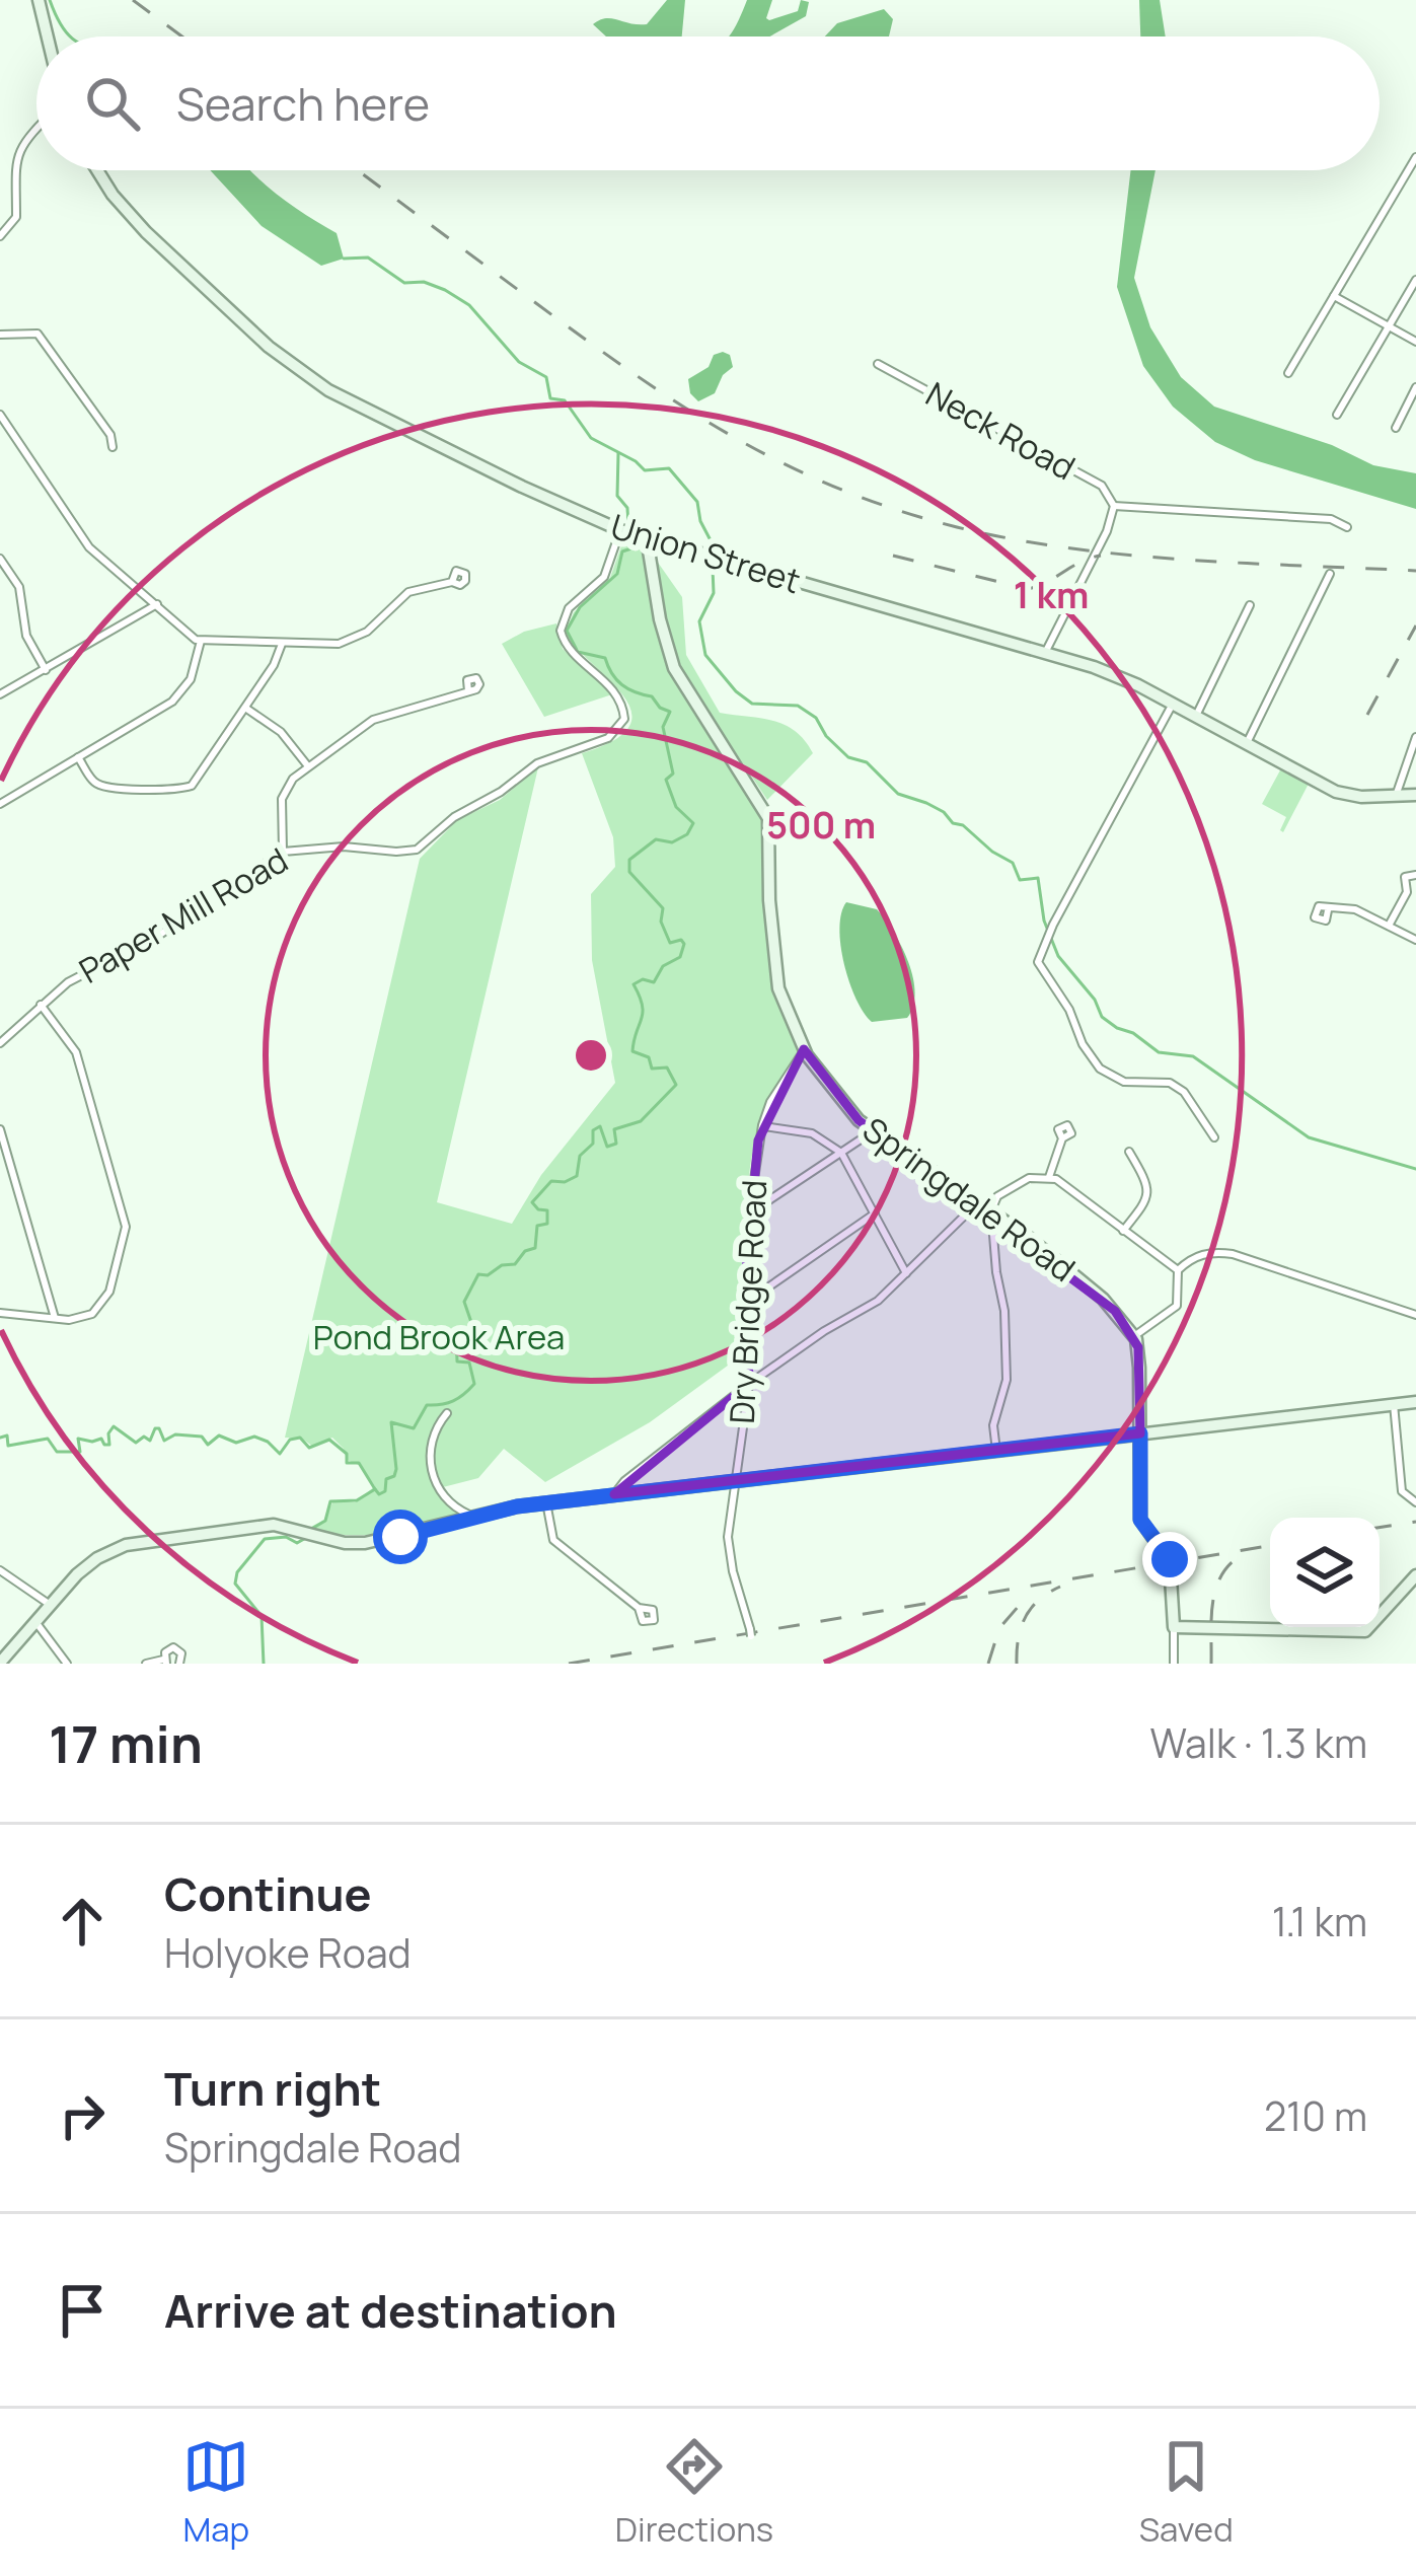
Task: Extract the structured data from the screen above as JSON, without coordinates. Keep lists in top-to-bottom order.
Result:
{
  "streets": {
    "street": [
      "Neck Road",
      "Union Street",
      "Paper Mill Road",
      "Springdale Road",
      "Dry Bridge Road"
    ]
  },
  "crossings": [
    ["Union Street", "Paper Mill Road"],
    ["Union Street", "Springdale Road"],
    ["Springdale Road", "Dry Bridge Road"]
  ],
  "parks": ["Pond Brook Area"],
  "page": {
    "search": "Search here",
    "heading": ["17 min", "Walk · 1.3 km"],
    "list": [
      ["Continue", "Holyoke Road", "1.1 km"],
      ["Turn right", "Springdale Road", "210 m"],
      "Arrive at destination"
    ],
    "nav": ["Map", "Directions", "Saved"]
  },
  "rings": ["1 km", "500 m"]
}
